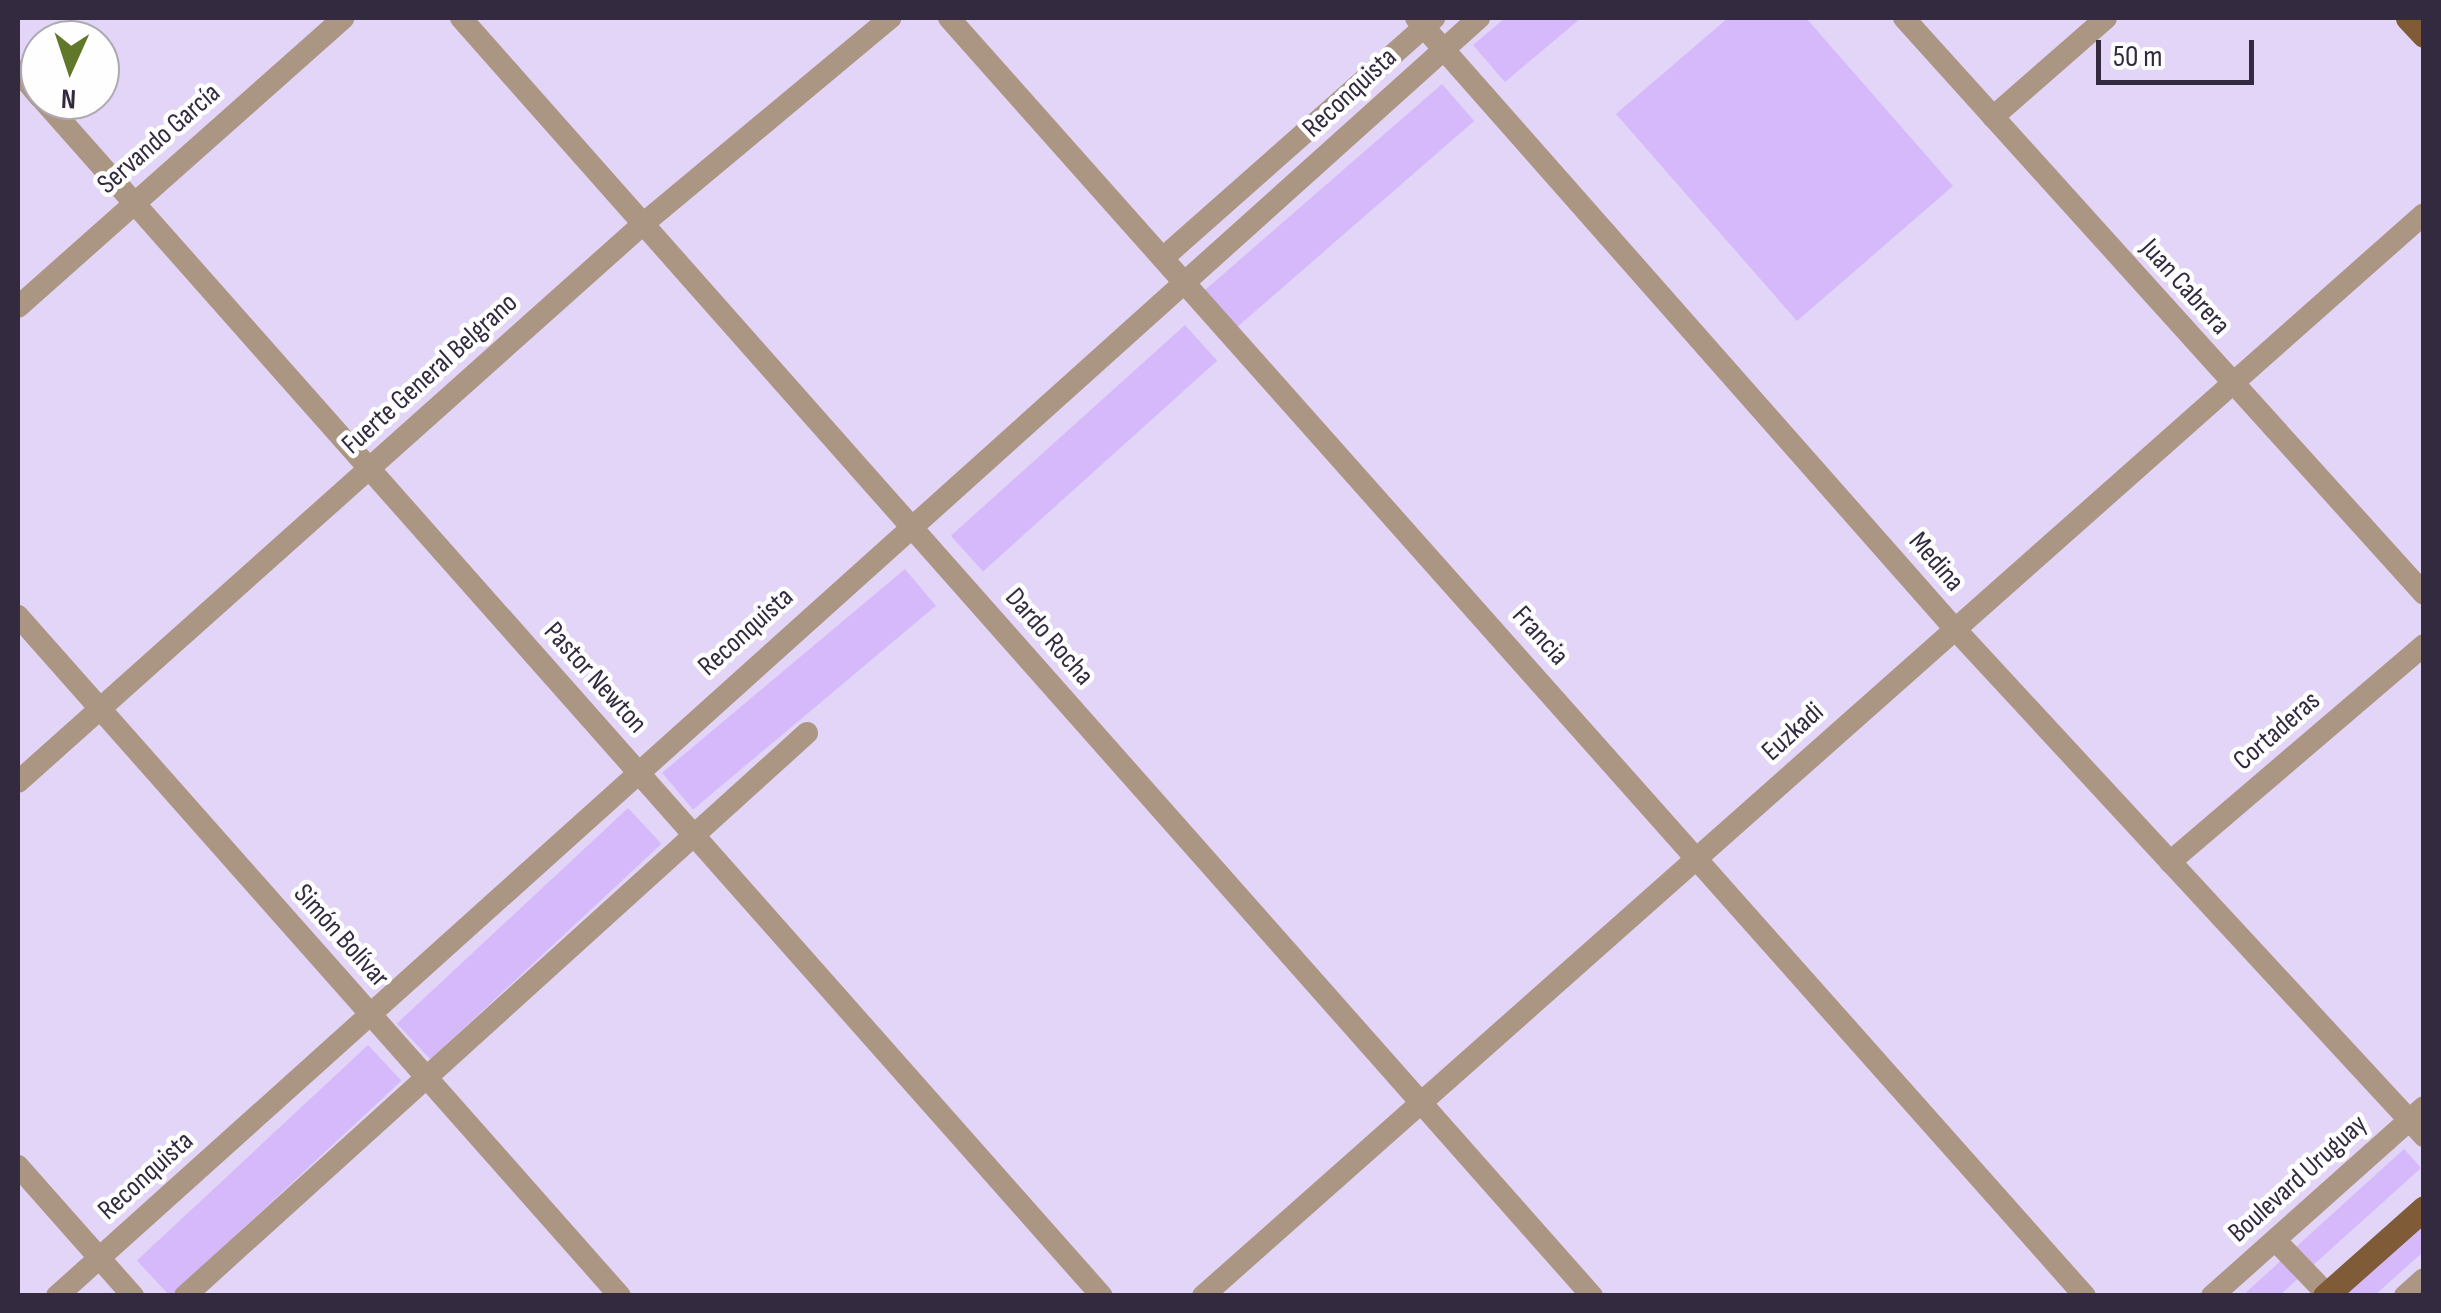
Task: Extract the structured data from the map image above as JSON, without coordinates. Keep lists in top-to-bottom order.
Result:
{
  "streets": {
    "street": [
      "Reconquista",
      "Servando García",
      "Juan Cabrera",
      "Fuerte General Belgrano",
      "Medina",
      "Francia",
      "Dardo Rocha",
      "Pastor Newton",
      "Cortaderas",
      "Euzkadi",
      "Simón Bolívar",
      "Boulevard Uruguay"
    ]
  },
  "crossings": [
    ["Reconquista", "Medina"],
    ["Reconquista", "Francia"],
    ["Reconquista", "Dardo Rocha"],
    ["Reconquista", "Pastor Newton"],
    ["Reconquista", "Simón Bolívar"],
    ["Servando García", "Pastor Newton"],
    ["Juan Cabrera", "Euzkadi"],
    ["Fuerte General Belgrano", "Dardo Rocha"],
    ["Fuerte General Belgrano", "Pastor Newton"],
    ["Fuerte General Belgrano", "Simón Bolívar"],
    ["Medina", "Cortaderas"],
    ["Medina", "Euzkadi"],
    ["Medina", "Boulevard Uruguay"],
    ["Francia", "Euzkadi"],
    ["Dardo Rocha", "Euzkadi"]
  ],
  "scale_bar": "50 m",
  "north": "bottom"
}
